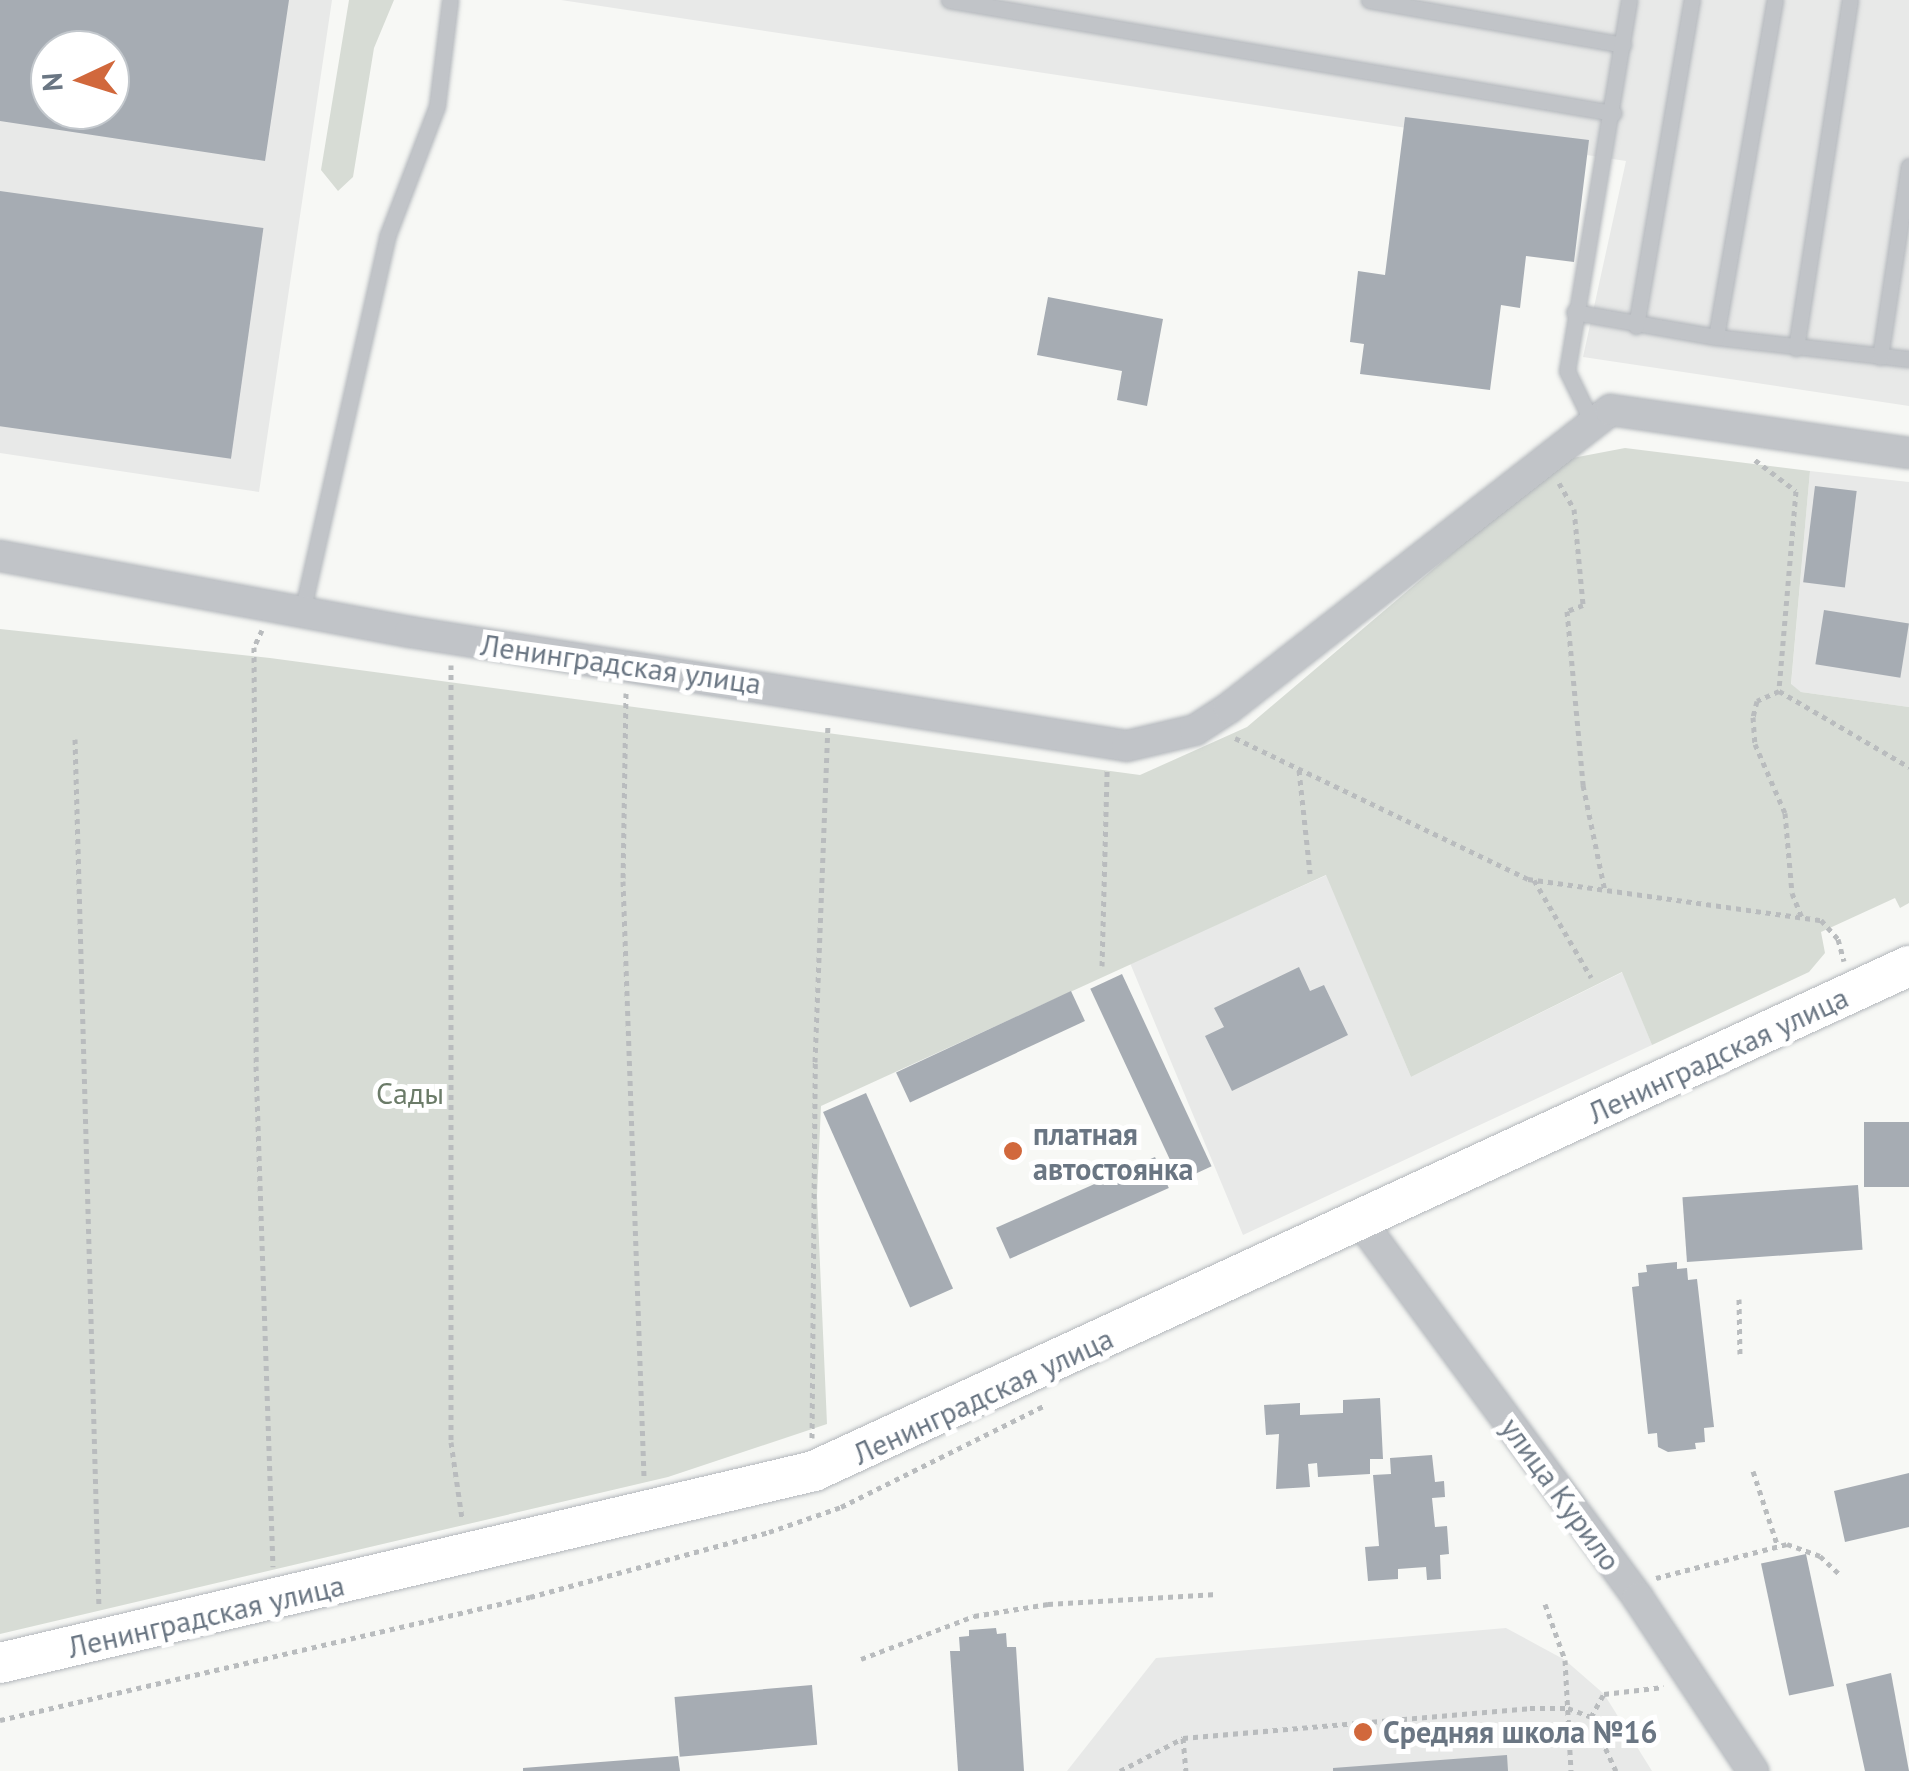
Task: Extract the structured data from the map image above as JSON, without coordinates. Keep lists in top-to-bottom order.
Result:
{
  "streets": {
    "street": ["Ленинградская улица", "улица Курило"]
  },
  "crossings": [
    ["Ленинградская улица", "улица Курило"]
  ],
  "parks": ["Сады"],
  "places": ["платная автостоянка", "Средняя школа №16"],
  "north": "left"
}
